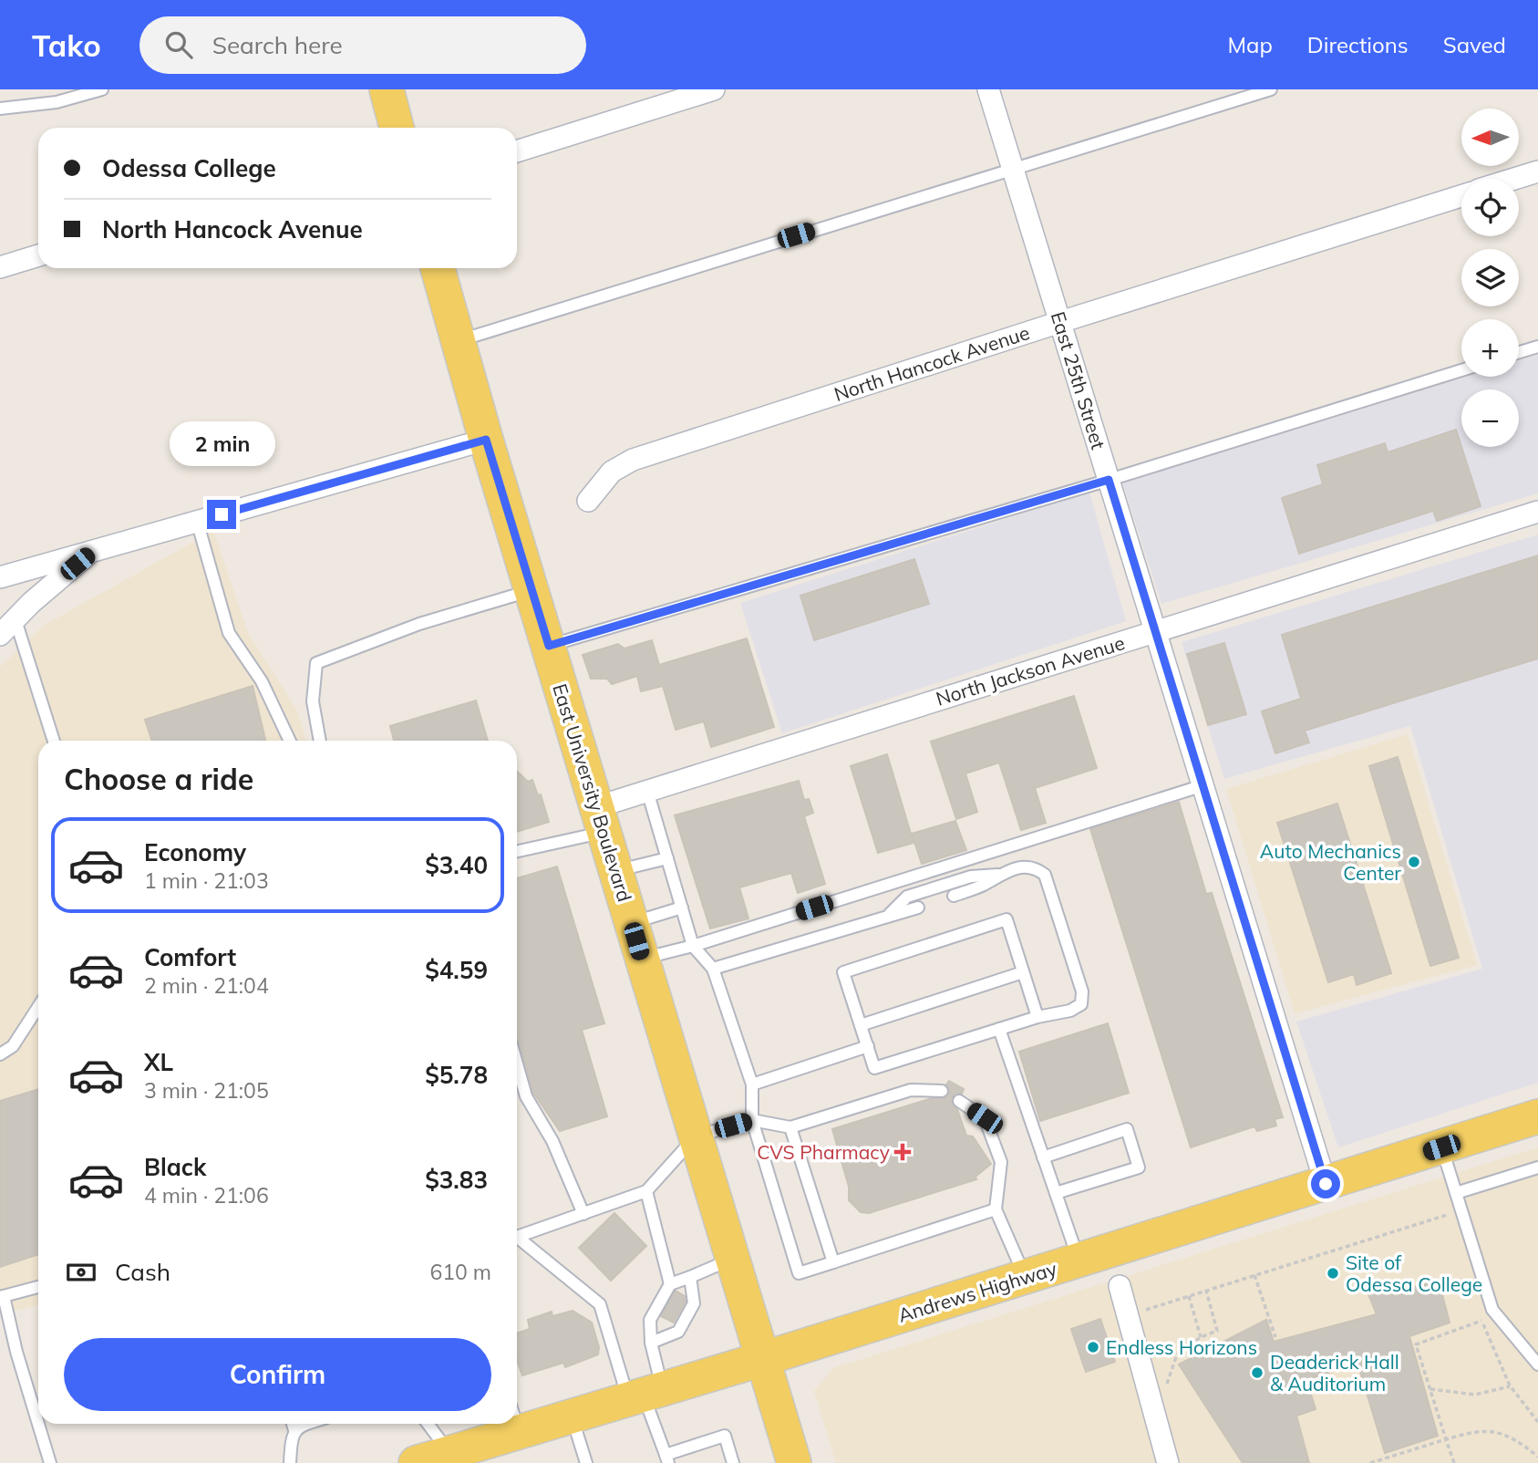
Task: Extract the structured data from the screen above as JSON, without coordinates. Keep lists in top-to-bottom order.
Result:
{
  "streets": {
    "main road": ["East University Boulevard", "Andrews Highway"],
    "street": ["North Hancock Avenue", "East 25th Street", "North Jackson Avenue"]
  },
  "crossings": [
    ["North Hancock Avenue", "East 25th Street"],
    ["East 25th Street", "North Jackson Avenue"],
    ["East 25th Street", "Andrews Highway"],
    ["North Jackson Avenue", "East University Boulevard"],
    ["East University Boulevard", "Andrews Highway"]
  ],
  "places": {
    "other": [
      "Auto Mechanics Center",
      "Site of Odessa College",
      "Endless Horizons",
      "Deaderick Hall & Auditorium"
    ],
    "health": ["CVS Pharmacy"]
  },
  "north": "left",
  "page": {
    "header": "Tako",
    "search": "Search here",
    "nav": ["Map", "Directions", "Saved"],
    "map_buttons": ["+", "−"],
    "banner": ["Odessa College", "North Hancock Avenue"],
    "bubble": "2 min",
    "heading": "Choose a ride",
    "list": [
      {
        "name": "Economy",
        "note": "1 min · 21:03",
        "value": "$3.40"
      },
      {
        "name": "Comfort",
        "note": "2 min · 21:04",
        "value": "$4.59"
      },
      {
        "name": "XL",
        "note": "3 min · 21:05",
        "value": "$5.78"
      },
      {
        "name": "Black",
        "note": "4 min · 21:06",
        "value": "$3.83"
      }
    ],
    "pay": ["Cash", "610 m"],
    "buttons": "Confirm"
  }
}
